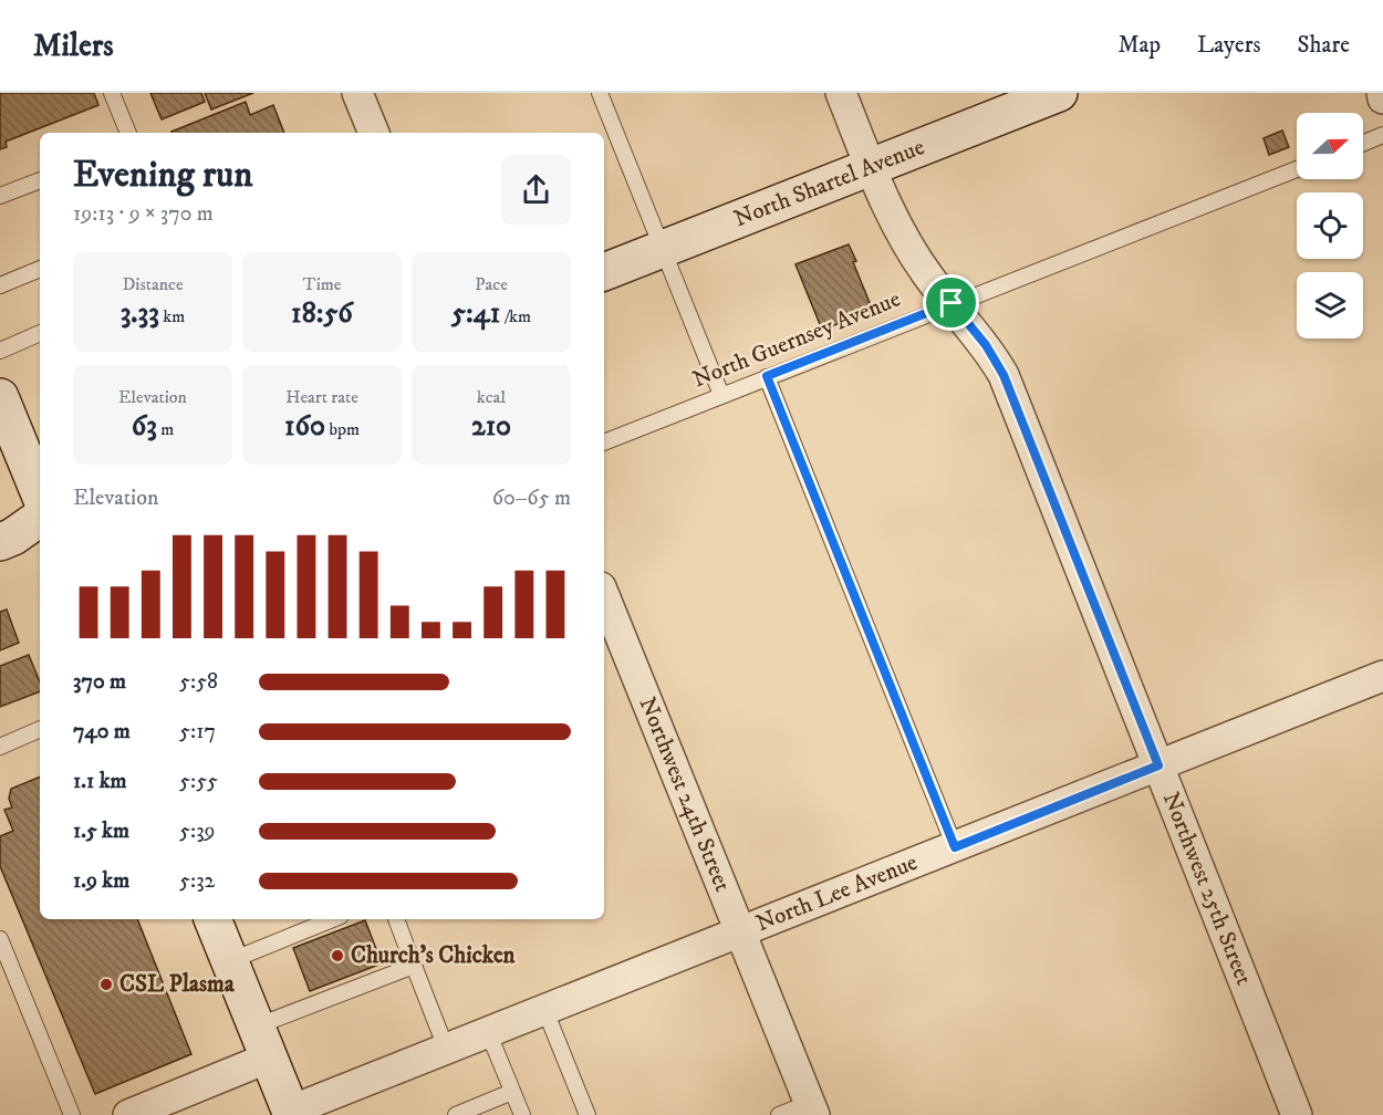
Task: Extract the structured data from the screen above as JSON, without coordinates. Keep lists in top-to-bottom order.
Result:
{
  "streets": {
    "street": [
      "North Shartel Avenue",
      "Northwest 24th Street",
      "Northwest 25th Street",
      "North Lee Avenue"
    ],
    "lane": ["North Guernsey Avenue"]
  },
  "crossings": [
    ["North Shartel Avenue", "Northwest 25th Street"],
    ["North Guernsey Avenue", "Northwest 25th Street"],
    ["Northwest 24th Street", "North Lee Avenue"],
    ["Northwest 25th Street", "North Lee Avenue"]
  ],
  "places": ["Church's Chicken", "CSL Plasma"],
  "north": "right",
  "page": {
    "header": "Milers",
    "nav": ["Map", "Layers", "Share"],
    "heading": ["Evening run", "19:13 · 9 × 370 m"],
    "stats": [
      ["Distance", "3.33 km"],
      ["Time", "18:56"],
      ["Pace", "5:41 /km"],
      ["Elevation", "63 m"],
      ["Heart rate", "160 bpm"],
      ["kcal", "210"]
    ],
    "chart": ["Elevation", "60–65 m"],
    "list": [
      {
        "name": "370 m",
        "note": "5:58"
      },
      {
        "name": "740 m",
        "note": "5:17"
      },
      {
        "name": "1.1 km",
        "note": "5:55"
      },
      {
        "name": "1.5 km",
        "note": "5:39"
      },
      {
        "name": "1.9 km",
        "note": "5:32"
      }
    ]
  }
}
